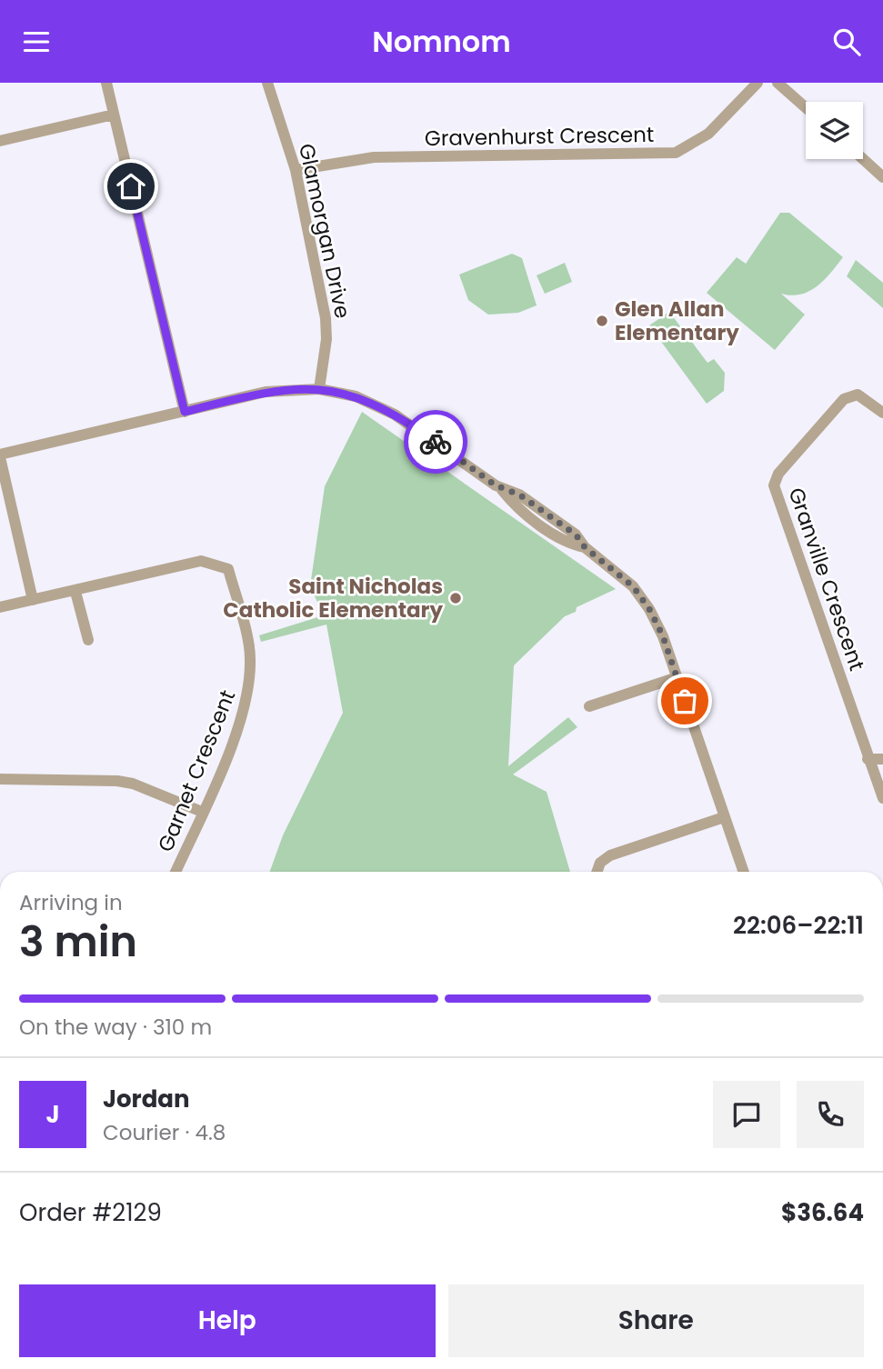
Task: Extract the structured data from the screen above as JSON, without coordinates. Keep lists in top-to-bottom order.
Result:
{
  "streets": {
    "street": [
      "Gravenhurst Crescent",
      "Glamorgan Drive",
      "Granville Crescent",
      "Garnet Crescent"
    ]
  },
  "crossings": [
    ["Gravenhurst Crescent", "Glamorgan Drive"]
  ],
  "places": ["Glen Allan Elementary", "Saint Nicholas Catholic Elementary"],
  "page": {
    "header": "Nomnom",
    "heading": ["3 min", "Arriving in", "22:06–22:11"],
    "panel": [
      "Jordan",
      "Courier · 4.8",
      "Order #2129",
      "$36.64"
    ],
    "bar": "On the way · 310 m",
    "round": "J",
    "buttons": ["Help", "Share"]
  }
}
